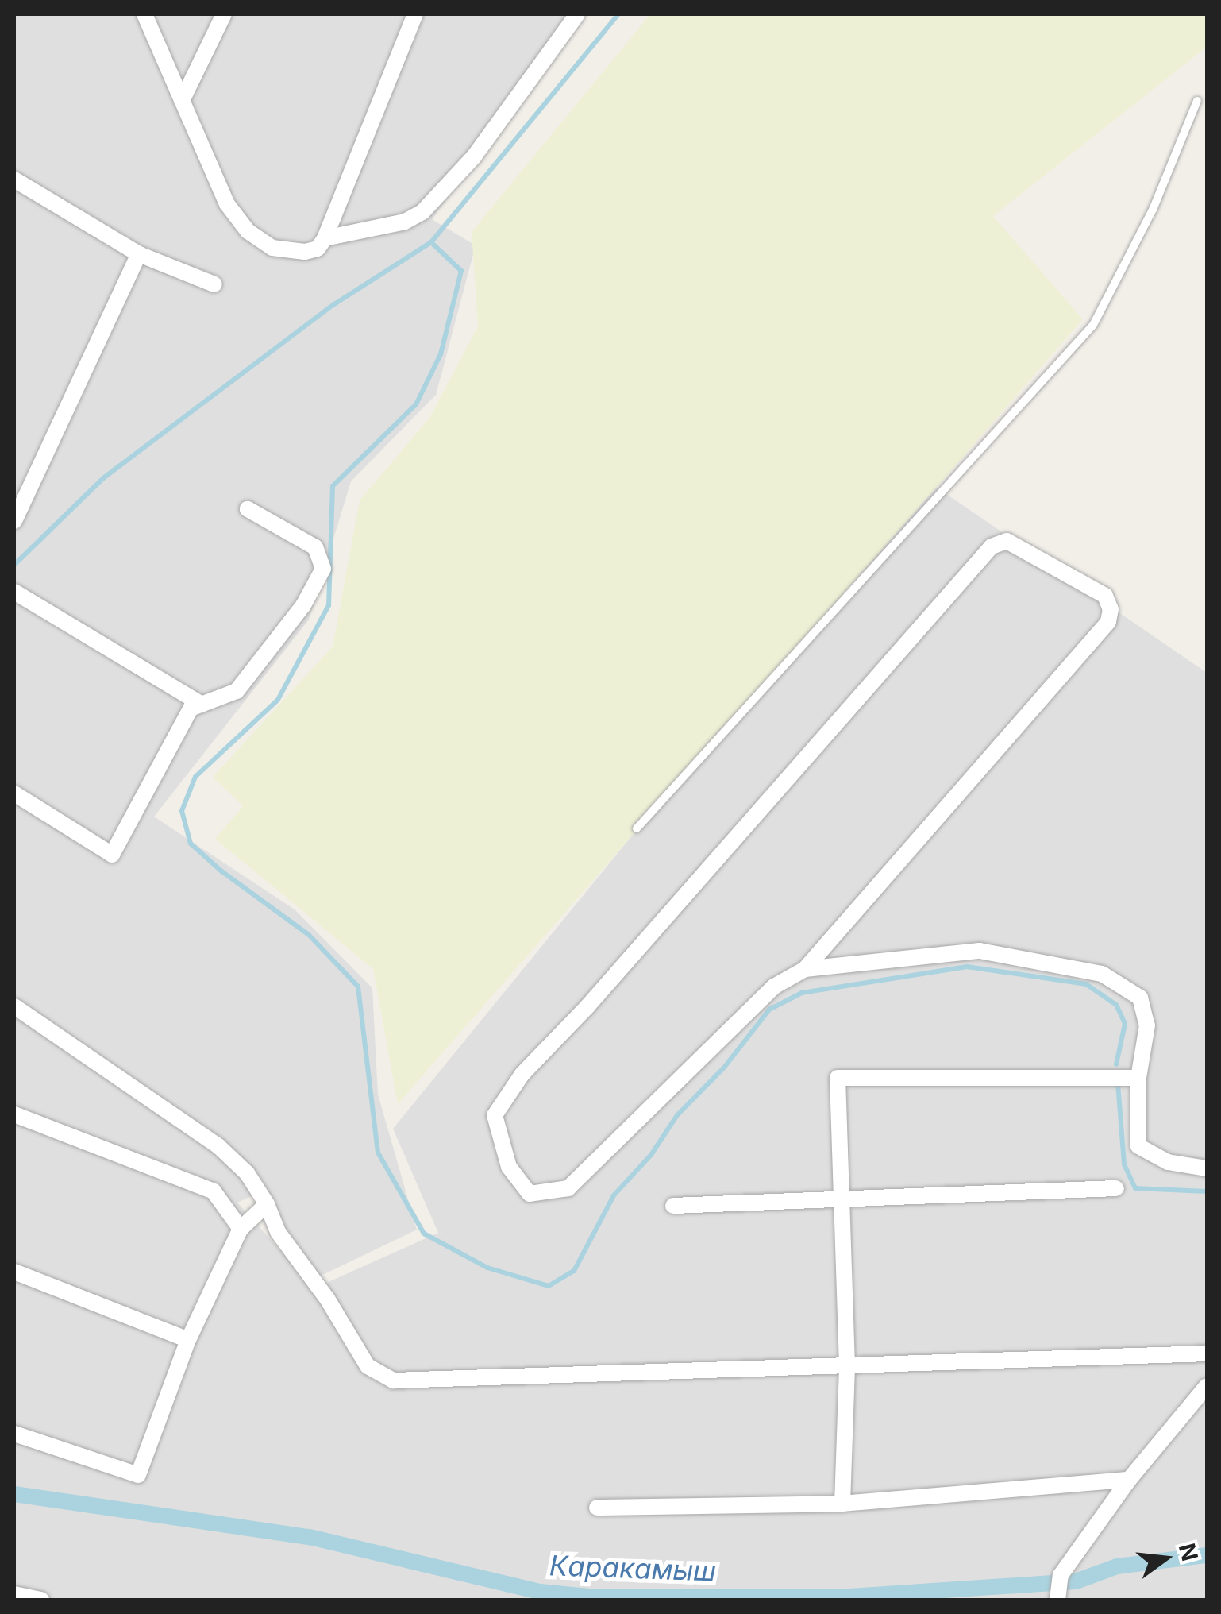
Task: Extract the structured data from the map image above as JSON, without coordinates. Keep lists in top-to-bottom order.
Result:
{
  "water": ["Каракамыш"],
  "north": "right"
}
